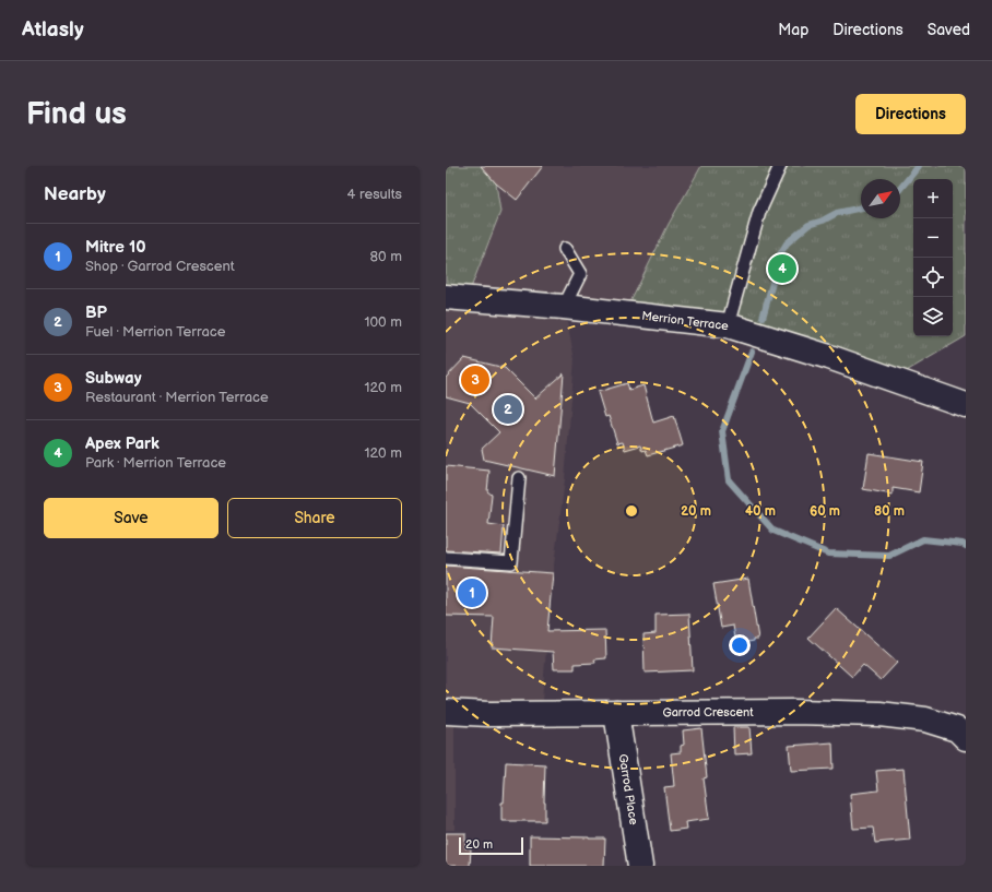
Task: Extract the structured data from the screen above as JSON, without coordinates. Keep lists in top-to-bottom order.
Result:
{
  "streets": {
    "street": ["Merrion Terrace", "Garrod Crescent", "Garrod Place"]
  },
  "crossings": [
    ["Garrod Crescent", "Garrod Place"]
  ],
  "scale_bar": "20 m",
  "north": "top right",
  "page": {
    "header": "Atlasly",
    "nav": ["Map", "Directions", "Saved"],
    "buttons": [
      "Directions",
      ["Save", "Share"]
    ],
    "title": "Find us",
    "heading": ["Nearby", "4 results"],
    "map_buttons": ["+", "−"],
    "list": [
      {
        "mark": "1",
        "name": "Mitre 10",
        "note": "Shop · Garrod Crescent",
        "value": "80 m"
      },
      {
        "mark": "2",
        "name": "BP",
        "note": "Fuel · Merrion Terrace",
        "value": "100 m"
      },
      {
        "mark": "3",
        "name": "Subway",
        "note": "Restaurant · Merrion Terrace",
        "value": "120 m"
      },
      {
        "mark": "4",
        "name": "Apex Park",
        "note": "Park · Merrion Terrace",
        "value": "120 m"
      }
    ],
    "pins": [
      "4",
      "3",
      "2",
      "1"
    ],
    "scale": "20 m"
  },
  "rings": [
    "20 m",
    "40 m",
    "60 m",
    "80 m"
  ]
}
